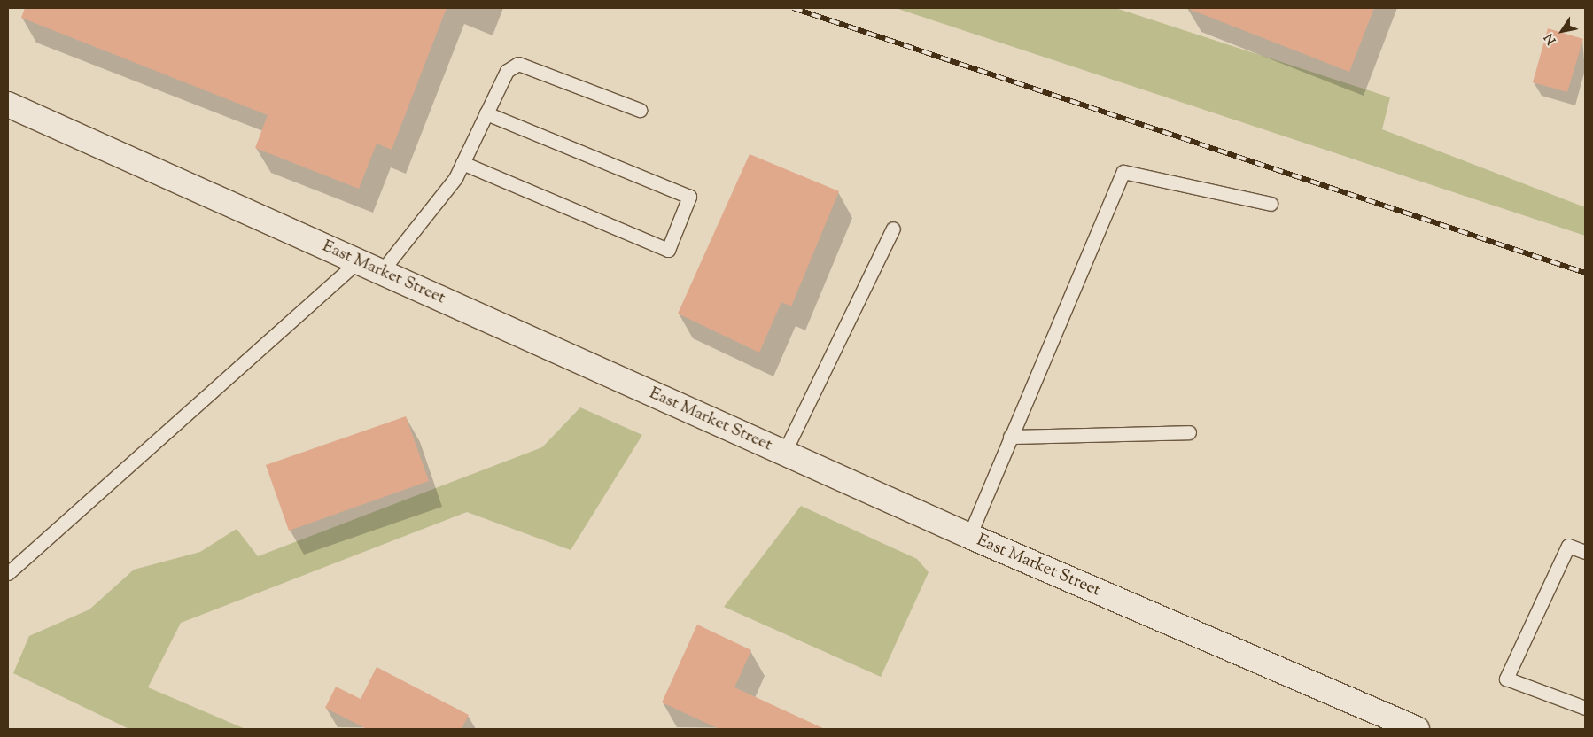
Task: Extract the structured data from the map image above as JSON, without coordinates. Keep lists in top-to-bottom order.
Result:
{
  "streets": {
    "main road": ["East Market Street"]
  },
  "north": "bottom left"
}
